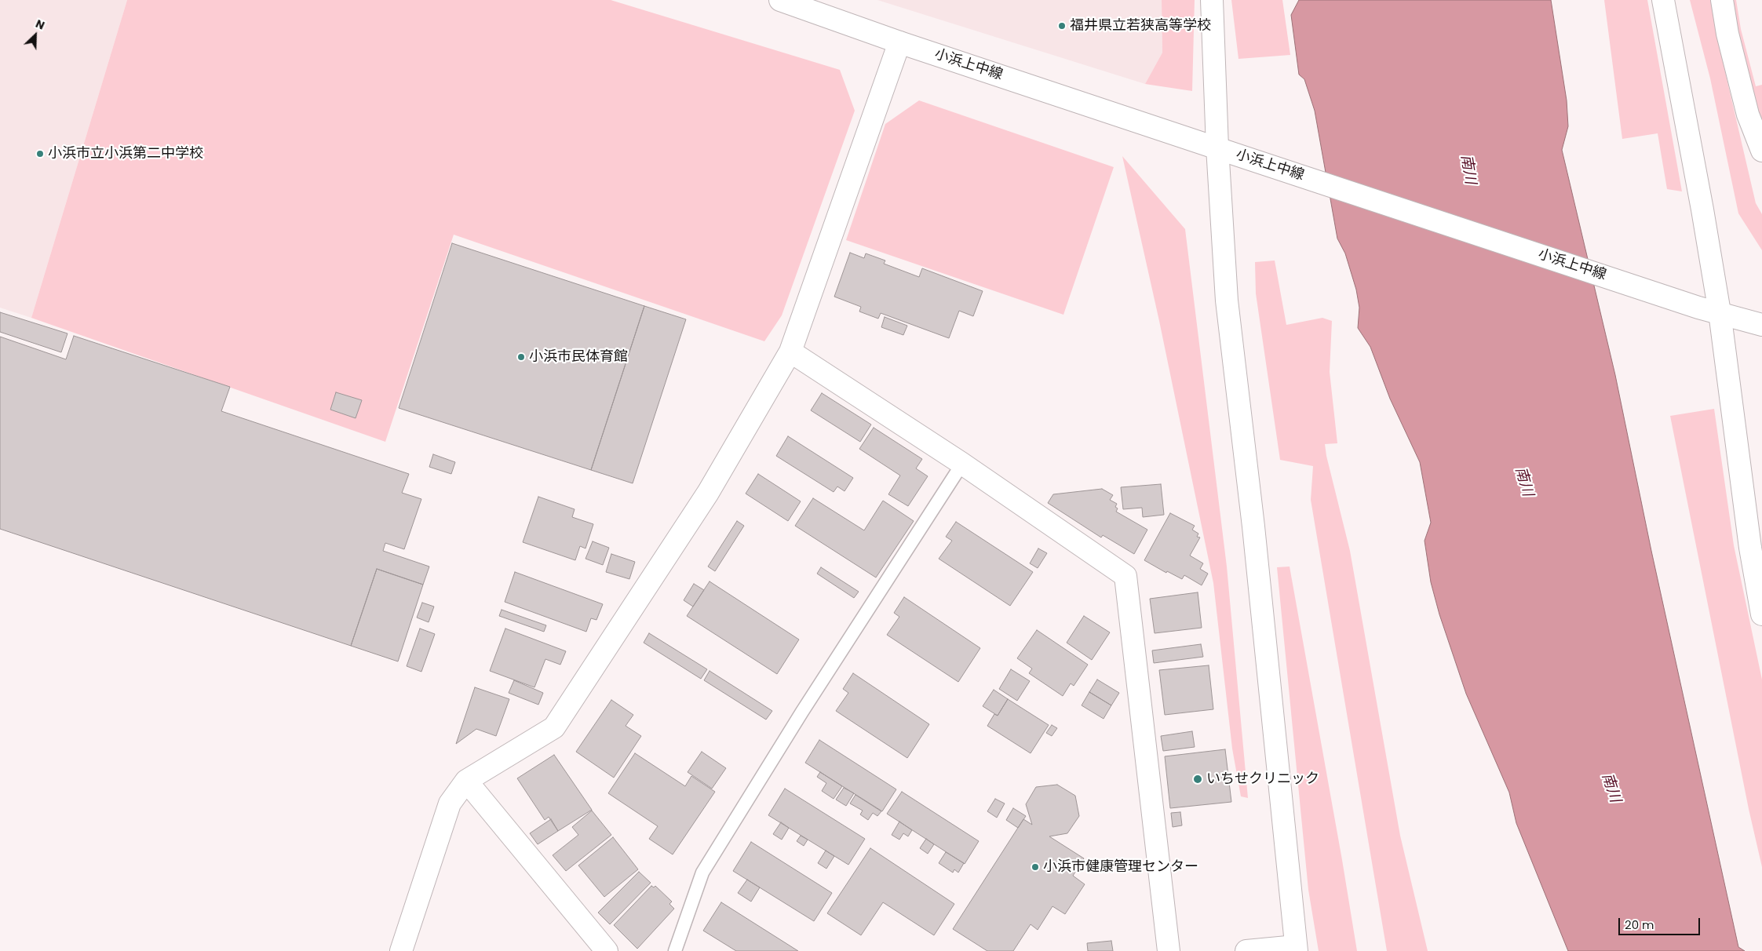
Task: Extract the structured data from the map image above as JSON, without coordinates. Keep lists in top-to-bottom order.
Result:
{
  "streets": {
    "street": ["小浜上中線"]
  },
  "water": ["南川"],
  "places": [
    "福井県立若狭高等学校",
    "小浜市立小浜第二中学校",
    "小浜市民体育館",
    "いちせクリニック",
    "小浜市健康管理センター"
  ],
  "scale_bar": "20 m",
  "north": "top right"
}
